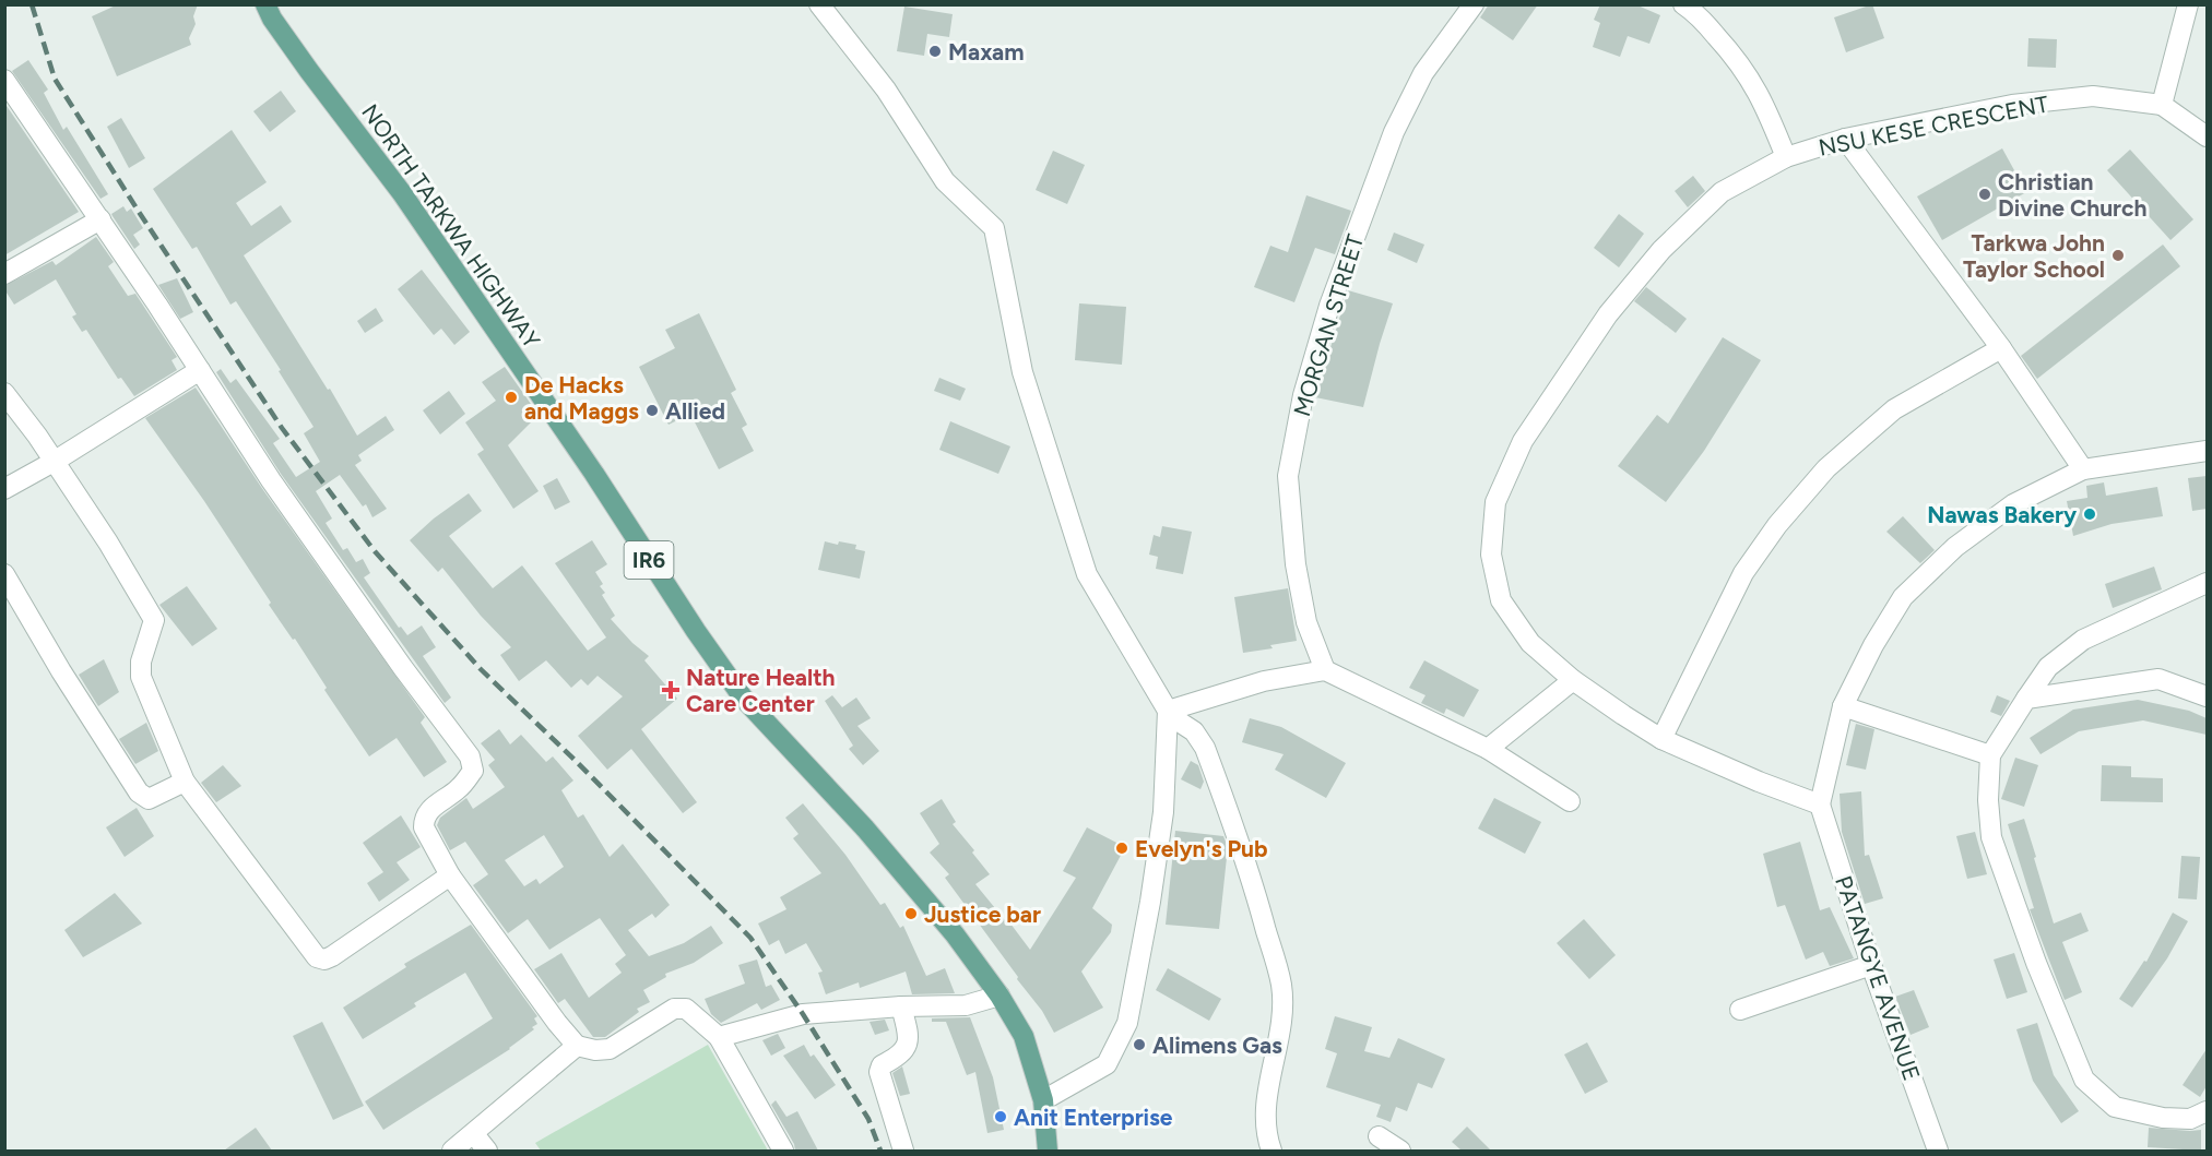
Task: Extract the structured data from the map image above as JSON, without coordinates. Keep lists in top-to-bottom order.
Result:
{
  "streets": {
    "main road": ["NORTH TARKWA HIGHWAY", "IR6"],
    "street": ["NSU KESE CRESCENT", "MORGAN STREET", "PATANGYE AVENUE"]
  },
  "crossings": [
    ["NSU KESE CRESCENT", "PATANGYE AVENUE"]
  ],
  "places": {
    "other": [
      "Maxam",
      "Christian Divine Church",
      "Tarkwa John Taylor School",
      "De Hacks and Maggs",
      "Allied",
      "Nawas Bakery",
      "Evelyn's Pub",
      "Justice bar",
      "Alimens Gas",
      "Anit Enterprise"
    ],
    "health": ["Nature Health Care Center"]
  }
}
